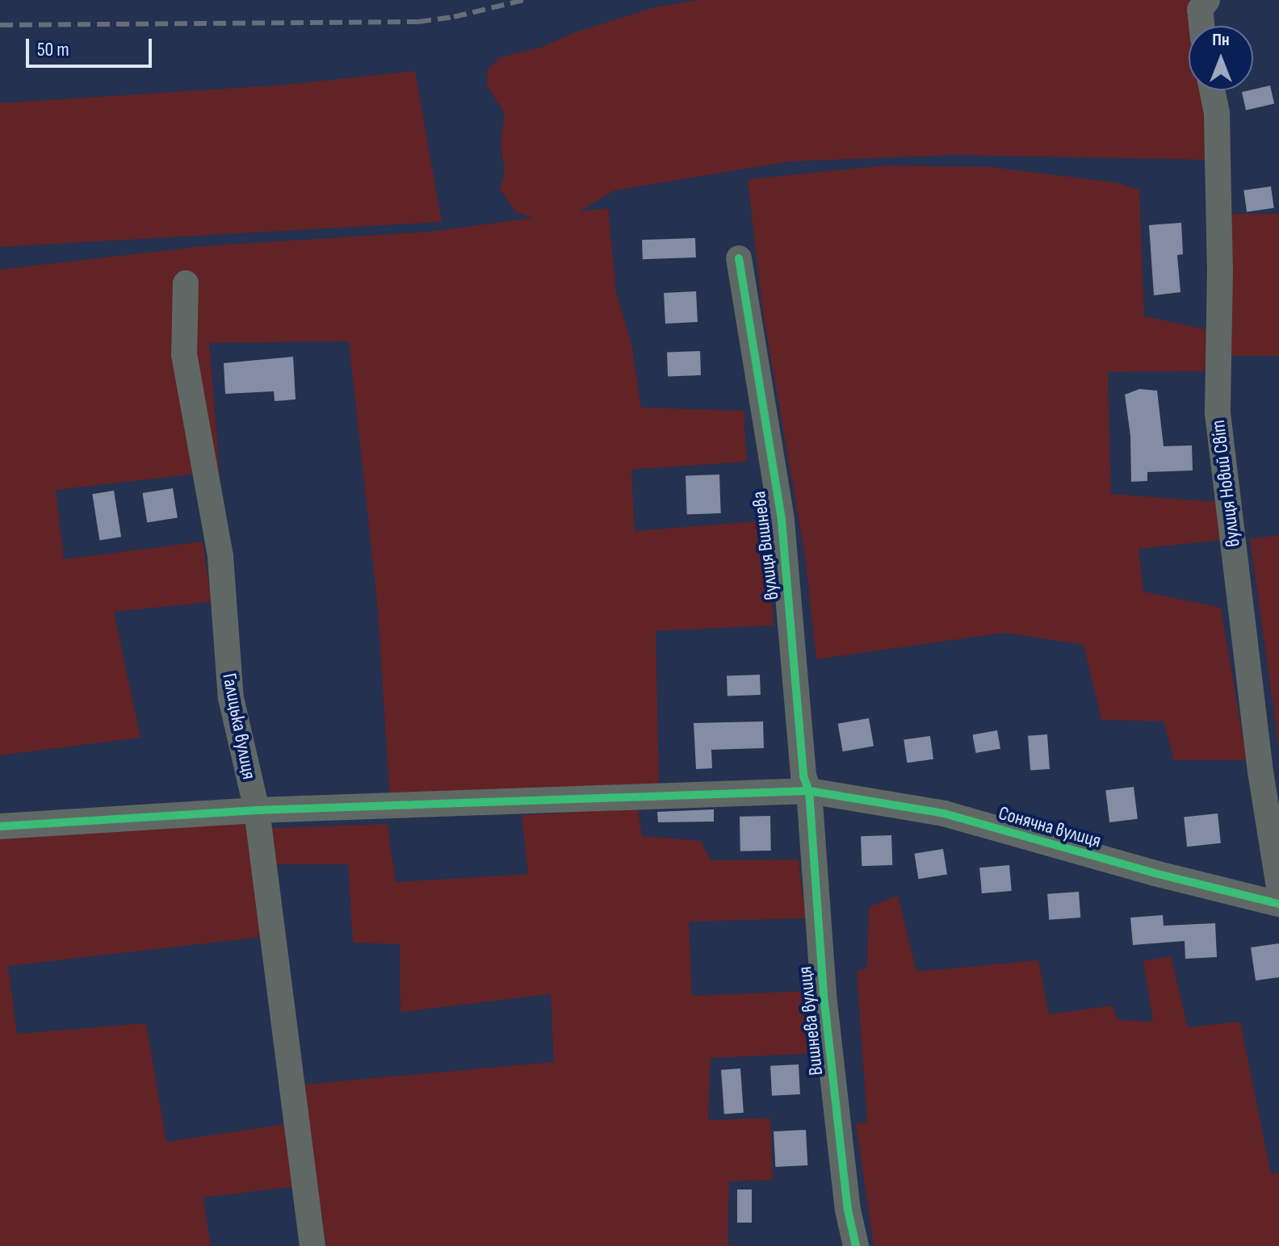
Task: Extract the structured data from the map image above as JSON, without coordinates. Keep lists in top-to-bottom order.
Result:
{
  "streets": {
    "street": [
      "вулиця Новий Світ",
      "вулиця Вишнева",
      "Галицька вулиця",
      "Сонячна вулиця",
      "Вишнева вулиця"
    ]
  },
  "crossings": [
    ["вулиця Вишнева", "Сонячна вулиця"],
    ["вулиця Вишнева", "Вишнева вулиця"],
    ["Галицька вулиця", "Сонячна вулиця"],
    ["Сонячна вулиця", "Вишнева вулиця"]
  ],
  "scale_bar": "50 m",
  "north": "top"
}
